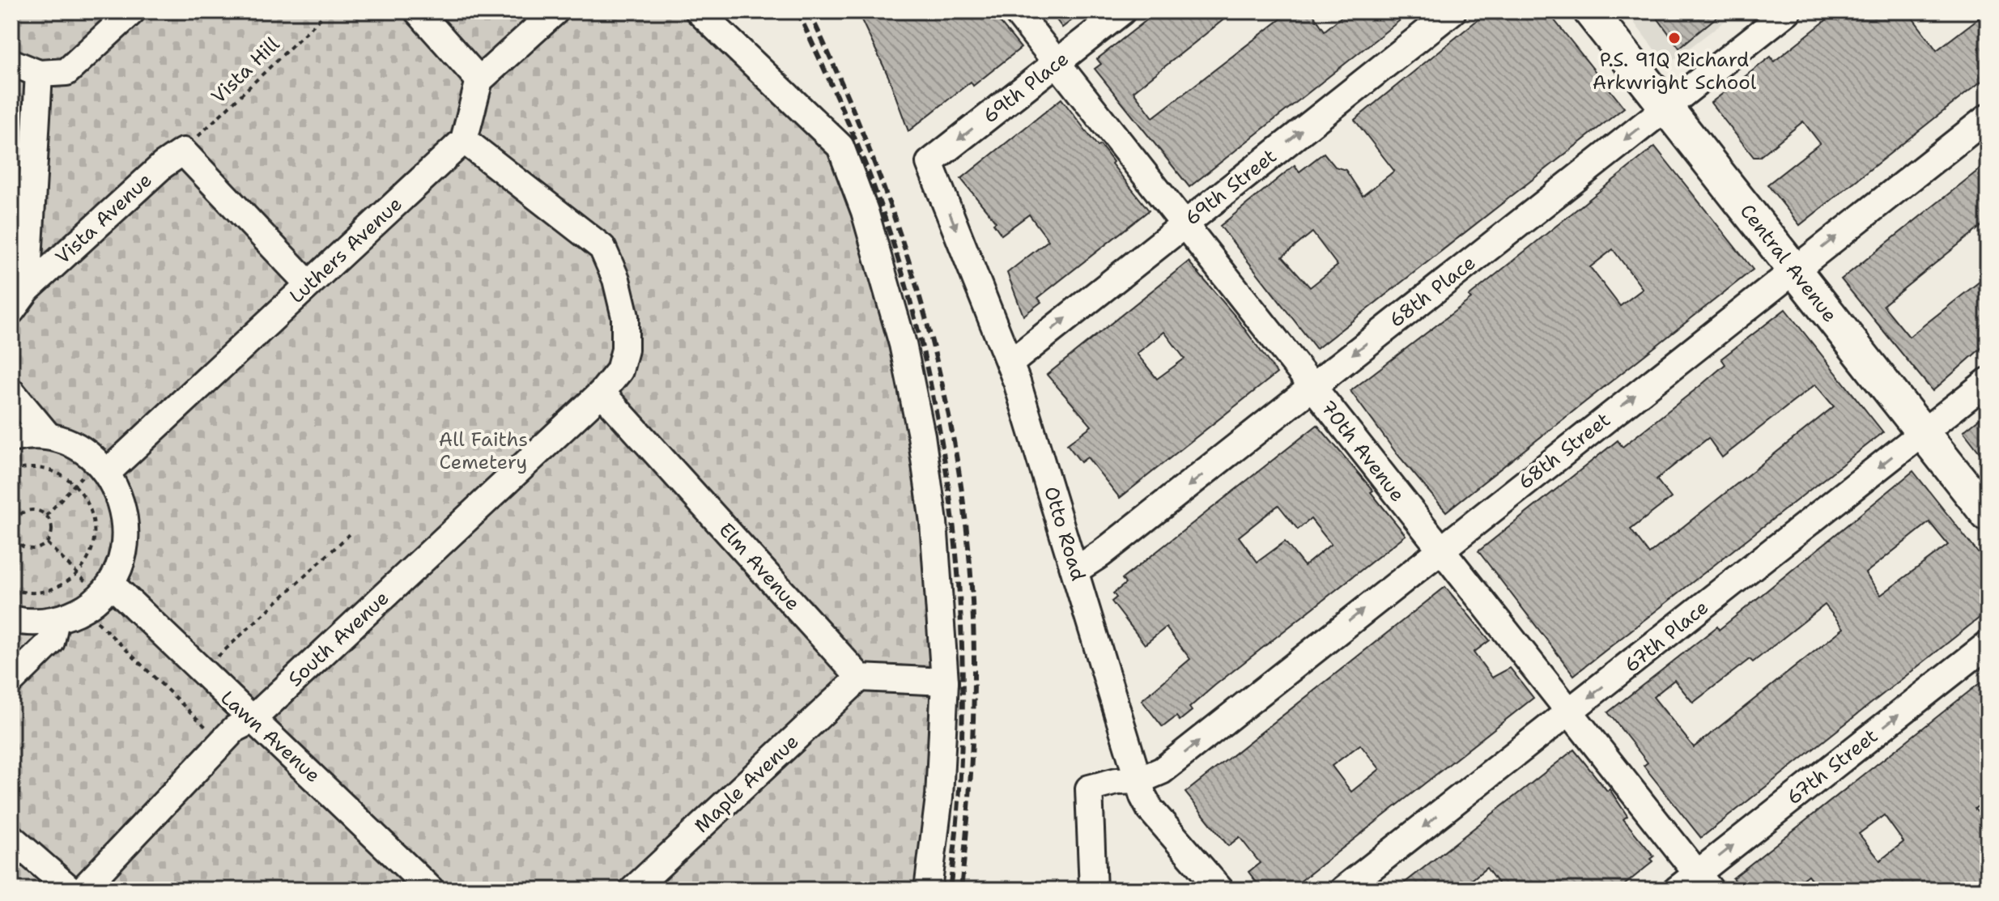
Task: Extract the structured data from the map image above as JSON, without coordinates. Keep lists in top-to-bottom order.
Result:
{
  "streets": {
    "main road": ["Central Avenue"],
    "street": [
      "69th Place",
      "69th Street",
      "Vista Avenue",
      "Luthers Avenue",
      "68th Place",
      "70th Avenue",
      "68th Street",
      "Otto Road",
      "Elm Avenue",
      "67th Place",
      "South Avenue",
      "Lawn Avenue",
      "67th Street",
      "Maple Avenue"
    ],
    "path": ["Vista Hill"]
  },
  "crossings": [
    ["Vista Hill", "Vista Avenue"],
    ["69th Place", "70th Avenue"],
    ["69th Place", "Otto Road"],
    ["69th Street", "70th Avenue"],
    ["69th Street", "Otto Road"],
    ["Luthers Avenue", "South Avenue"],
    ["Central Avenue", "68th Place"],
    ["Central Avenue", "68th Street"],
    ["Central Avenue", "67th Place"],
    ["68th Place", "70th Avenue"],
    ["68th Place", "Otto Road"],
    ["70th Avenue", "68th Street"],
    ["70th Avenue", "67th Place"],
    ["70th Avenue", "67th Street"],
    ["68th Street", "Otto Road"],
    ["Elm Avenue", "South Avenue"],
    ["Elm Avenue", "Maple Avenue"],
    ["South Avenue", "Lawn Avenue"]
  ],
  "one_way": [
    "69th Place",
    "69th Street",
    "68th Place",
    "68th Street",
    "67th Place",
    "67th Street"
  ],
  "parks": ["All Faiths Cemetery"],
  "places": ["P.S. 91Q Richard Arkwright School"]
}
